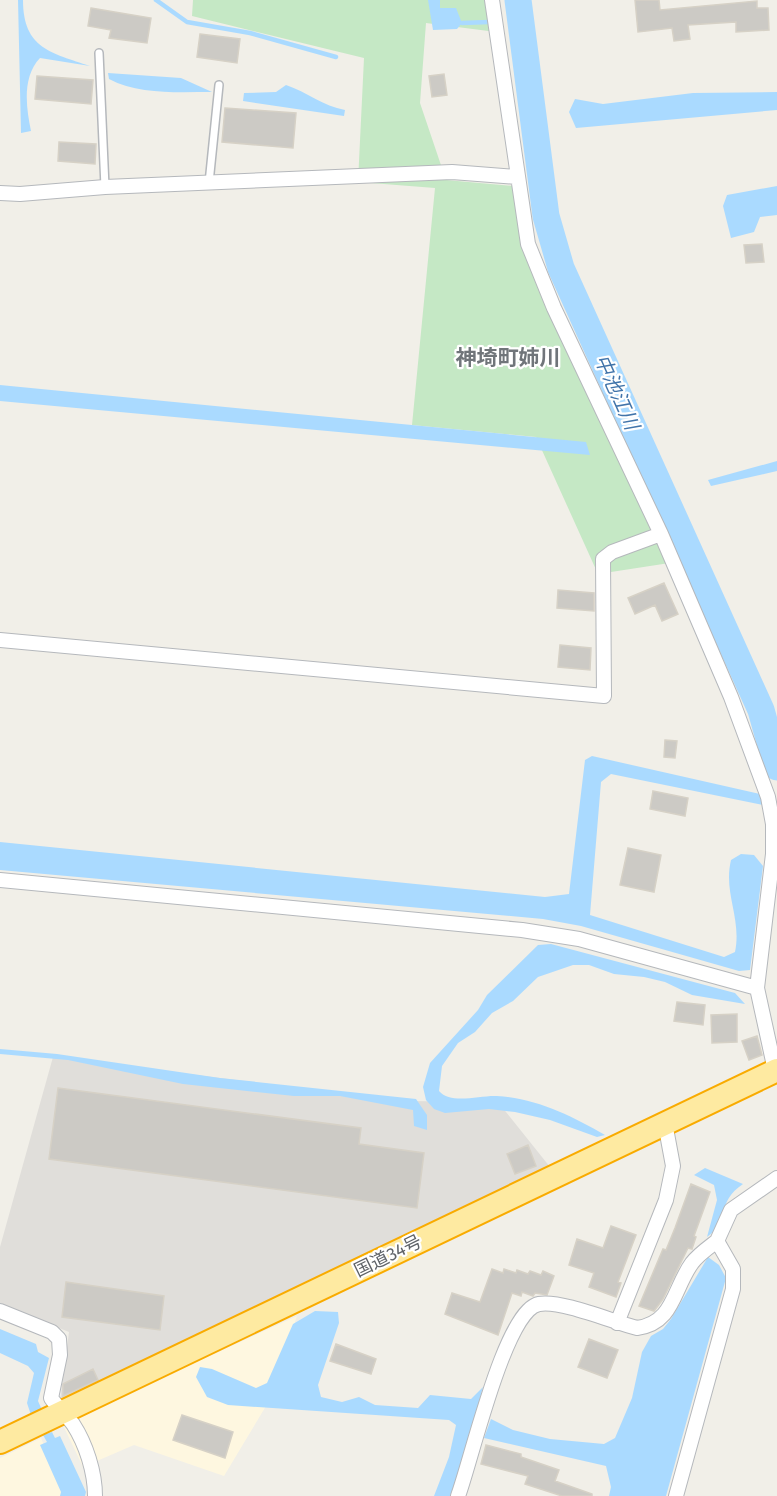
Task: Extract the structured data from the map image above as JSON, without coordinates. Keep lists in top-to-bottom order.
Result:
{
  "streets": {
    "highway": ["国道34号"]
  },
  "districts": ["神埼町姉川"],
  "water": ["中池江川"]
}
